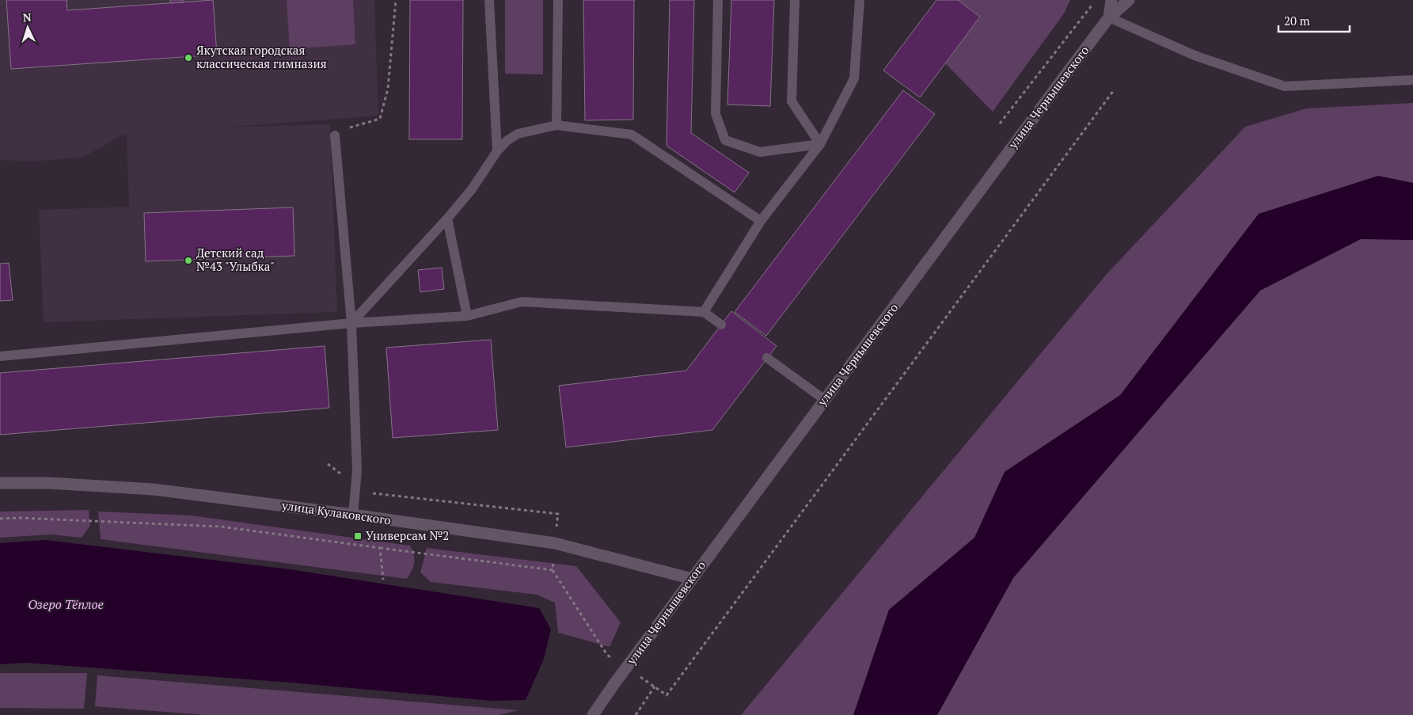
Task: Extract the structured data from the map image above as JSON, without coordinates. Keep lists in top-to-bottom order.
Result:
{
  "streets": {
    "main road": ["улица Чернышевского", "улица Кулаковского"]
  },
  "crossings": [
    ["улица Чернышевского", "улица Кулаковского"]
  ],
  "water": ["Озеро Тёплое"],
  "places": {
    "other": ["Якутская городская классическая гимназия", "Детский сад №43 \"Улыбка\""],
    "transit": ["Универсам №2"]
  },
  "scale_bar": "20 m",
  "north": "top"
}
